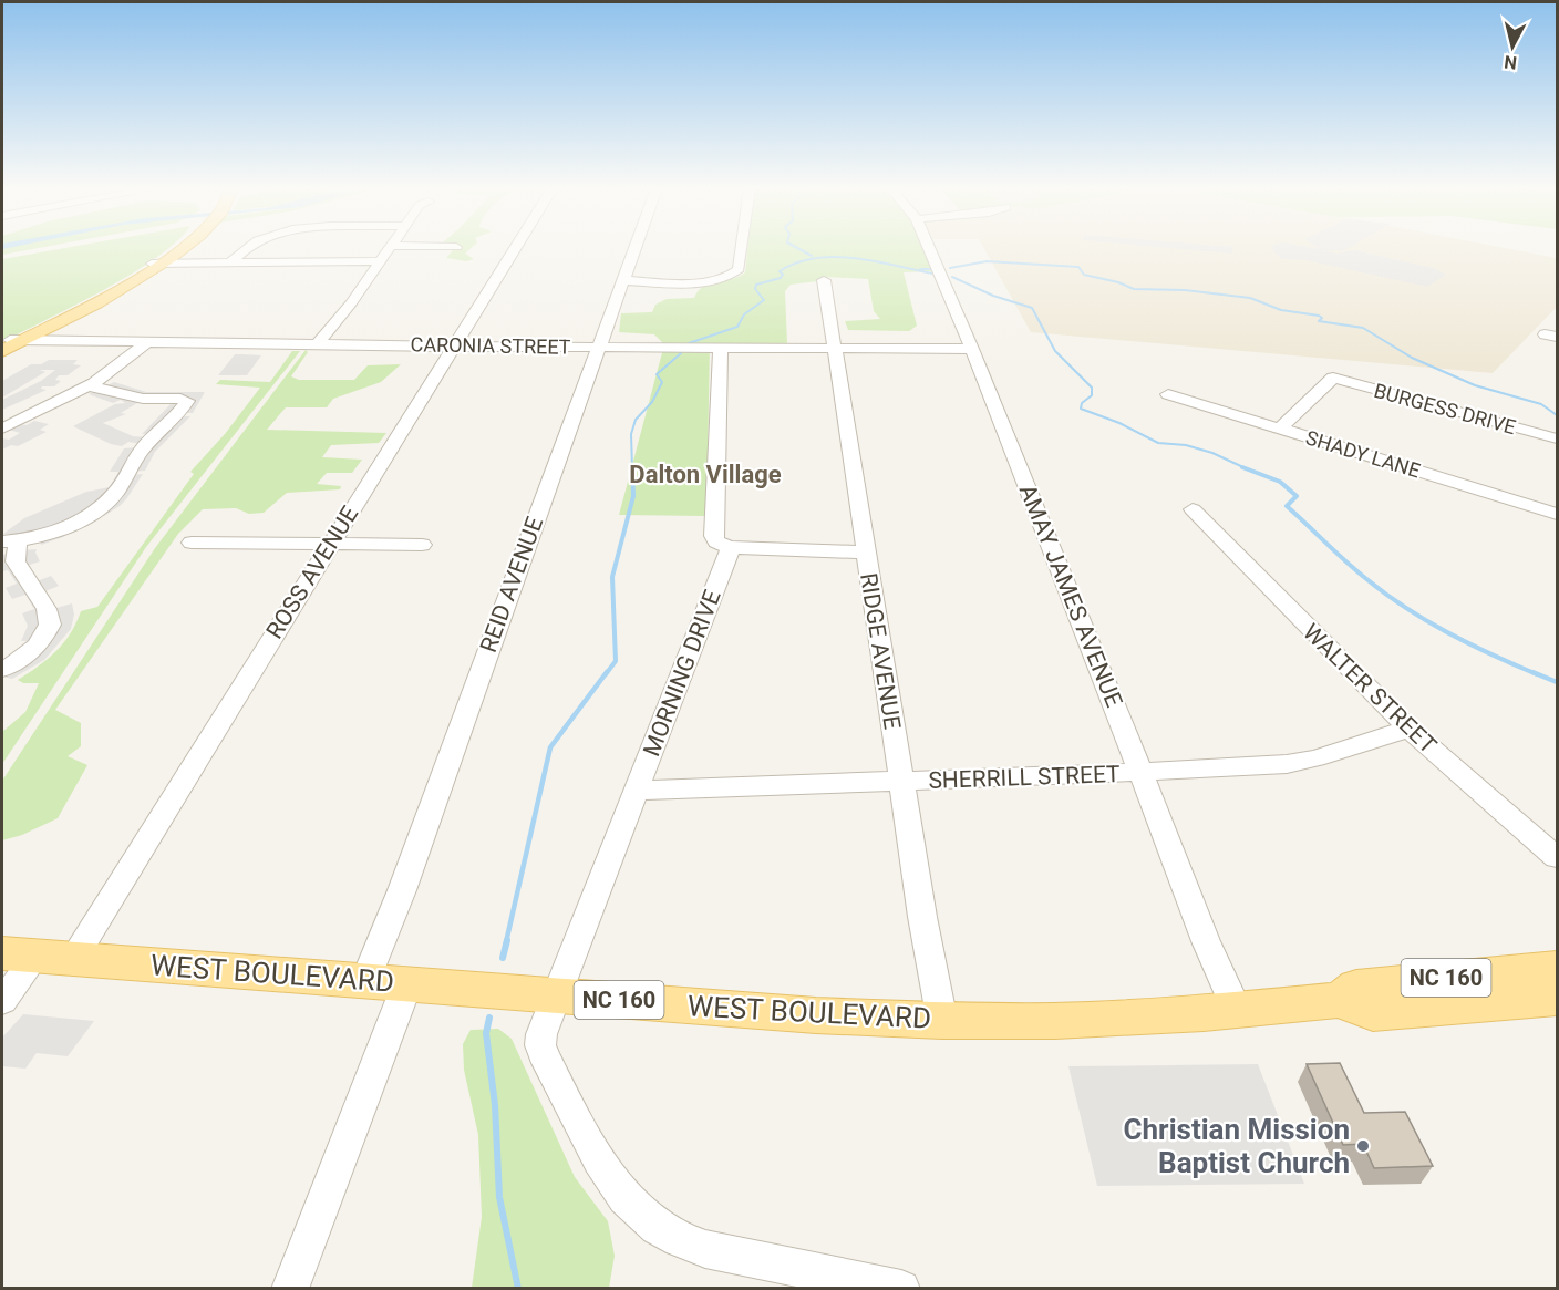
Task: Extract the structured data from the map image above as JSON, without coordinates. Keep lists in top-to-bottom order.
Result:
{
  "streets": {
    "main road": ["WEST BOULEVARD", "NC 160"],
    "street": [
      "CARONIA STREET",
      "BURGESS DRIVE",
      "SHADY LANE",
      "ROSS AVENUE",
      "REID AVENUE",
      "AMAY JAMES AVENUE",
      "RIDGE AVENUE",
      "MORNING DRIVE",
      "WALTER STREET",
      "SHERRILL STREET"
    ]
  },
  "crossings": [
    ["CARONIA STREET", "ROSS AVENUE"],
    ["CARONIA STREET", "REID AVENUE"],
    ["CARONIA STREET", "AMAY JAMES AVENUE"],
    ["CARONIA STREET", "RIDGE AVENUE"],
    ["BURGESS DRIVE", "SHADY LANE"],
    ["ROSS AVENUE", "WEST BOULEVARD"],
    ["REID AVENUE", "WEST BOULEVARD"],
    ["AMAY JAMES AVENUE", "SHERRILL STREET"],
    ["AMAY JAMES AVENUE", "WEST BOULEVARD"],
    ["RIDGE AVENUE", "SHERRILL STREET"],
    ["RIDGE AVENUE", "WEST BOULEVARD"],
    ["MORNING DRIVE", "SHERRILL STREET"],
    ["MORNING DRIVE", "WEST BOULEVARD"],
    ["WALTER STREET", "SHERRILL STREET"]
  ],
  "districts": ["Dalton Village"],
  "places": ["Christian Mission Baptist Church"],
  "north": "bottom"
}
